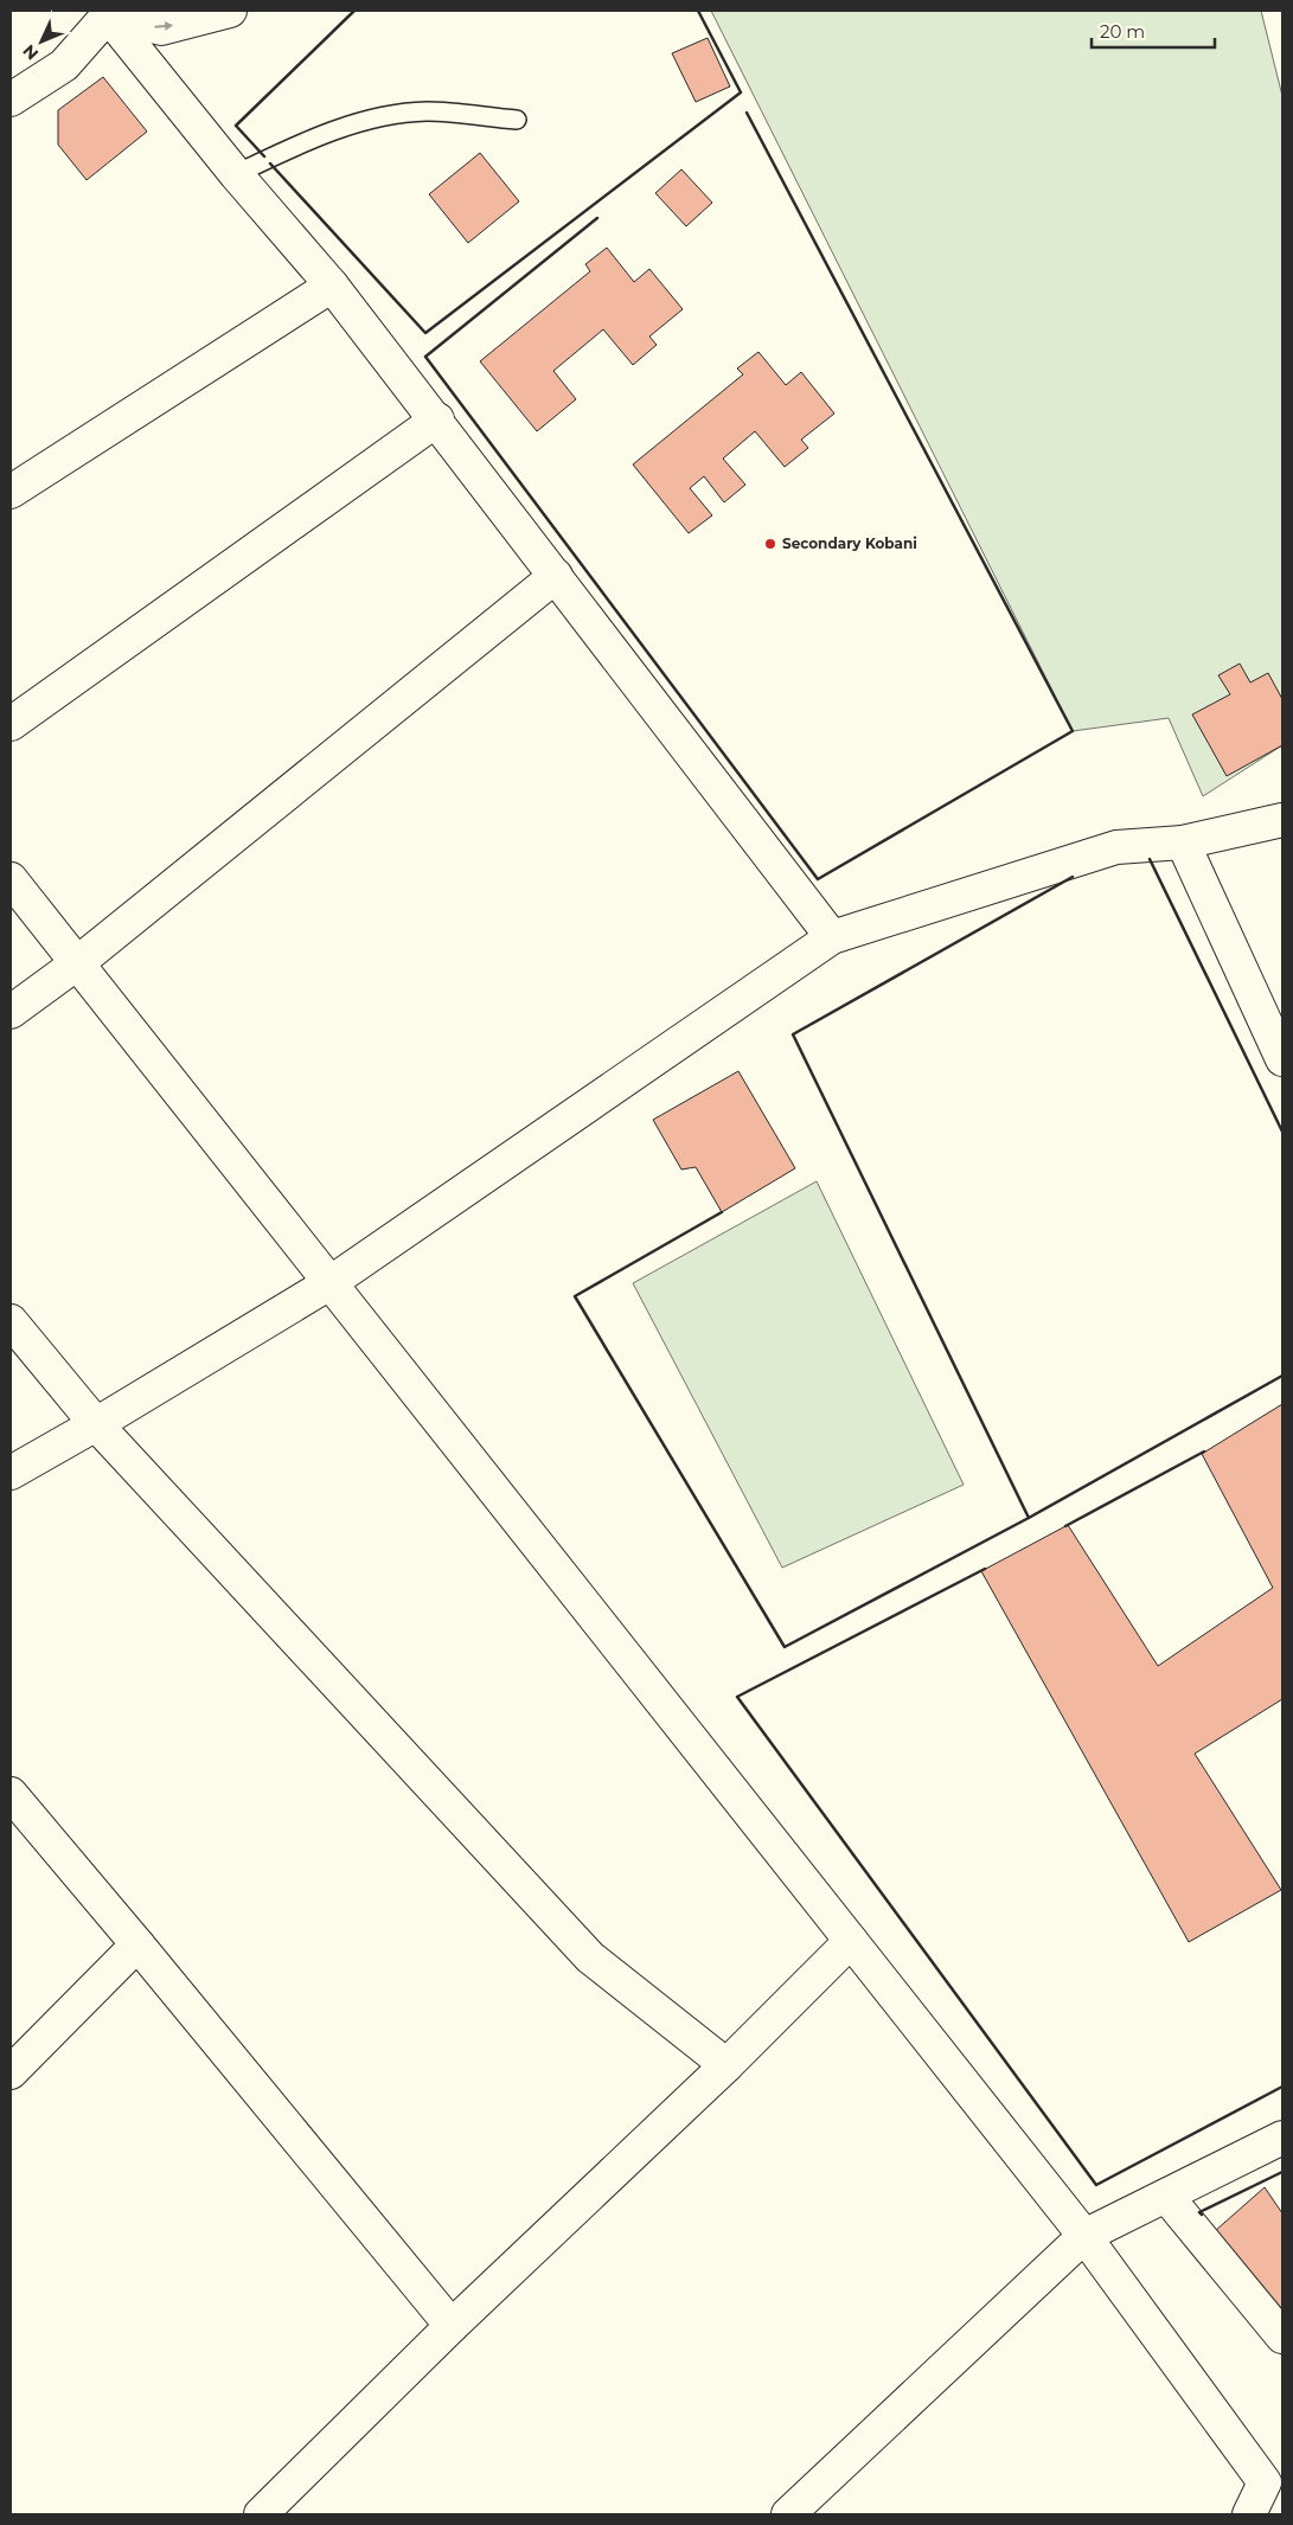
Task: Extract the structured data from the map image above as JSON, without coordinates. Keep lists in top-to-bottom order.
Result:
{
  "places": ["Secondary Kobani"],
  "scale_bar": "20 m",
  "north": "bottom left"
}
